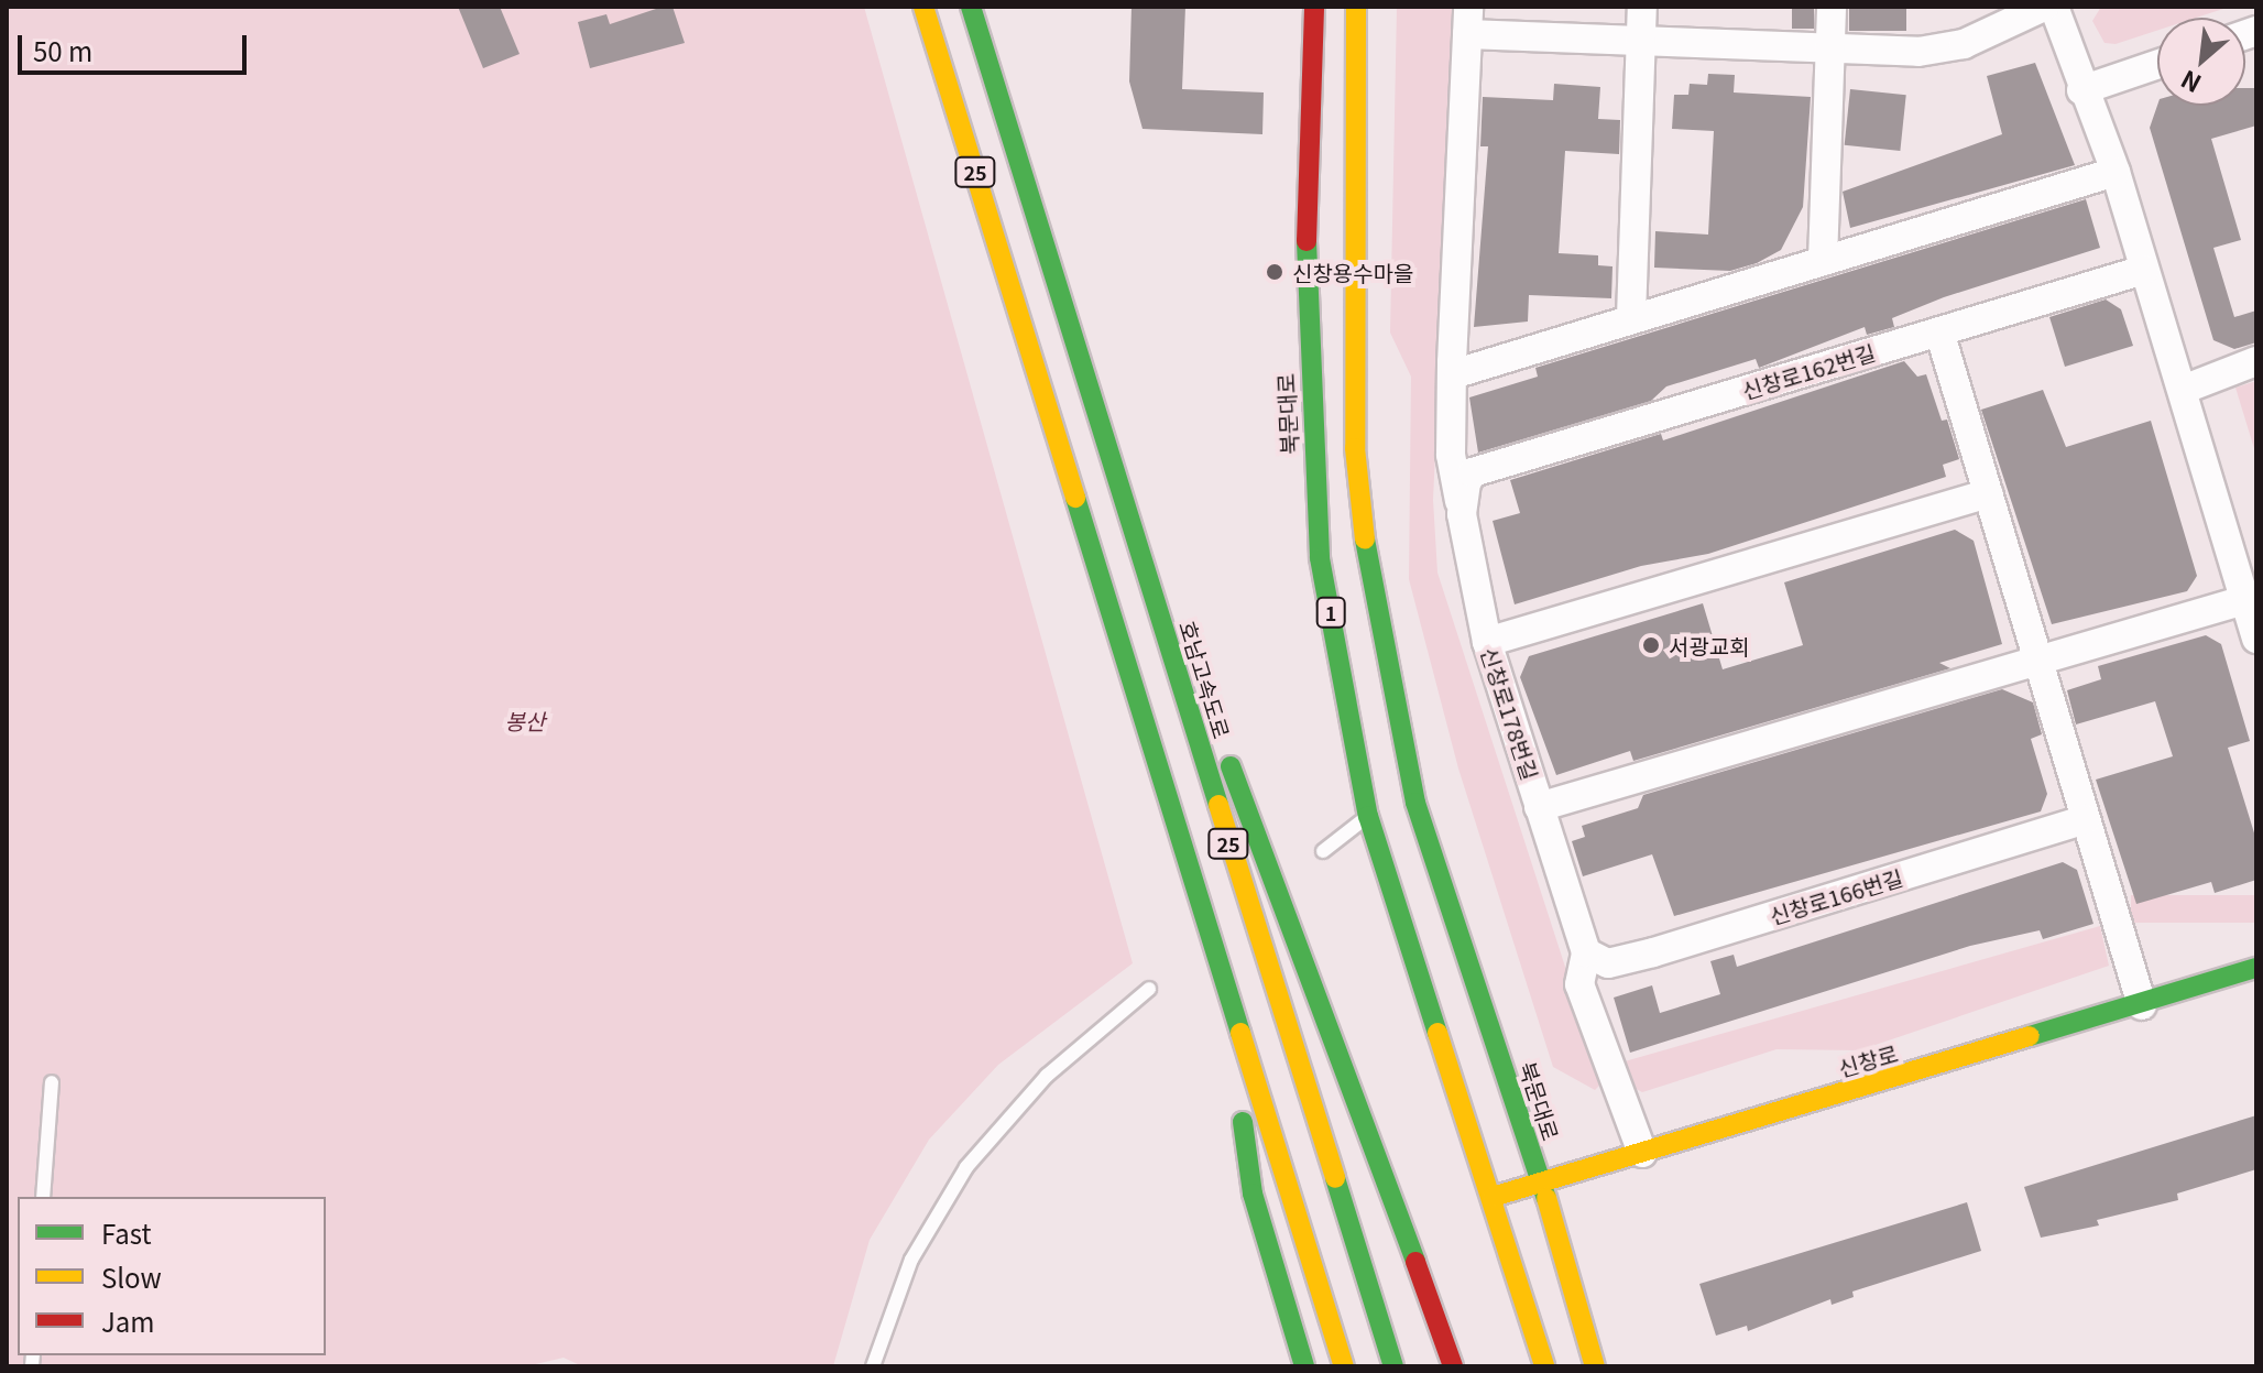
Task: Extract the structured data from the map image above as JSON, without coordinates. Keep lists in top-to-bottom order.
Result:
{
  "streets": {
    "main road": [
      "25",
      "북문대로",
      "1",
      "호남고속도로",
      "신창로"
    ],
    "street": ["신창로162번길", "신창로178번길", "신창로166번길"]
  },
  "crossings": [
    ["신창로162번길", "신창로178번길"],
    ["북문대로", "신창로"],
    ["신창로178번길", "신창로166번길"]
  ],
  "parks": ["봉산"],
  "places": ["신창용수마을", "서광교회"],
  "legend": ["Fast", "Slow", "Jam"],
  "scale_bar": "50 m",
  "north": "bottom left"
}
